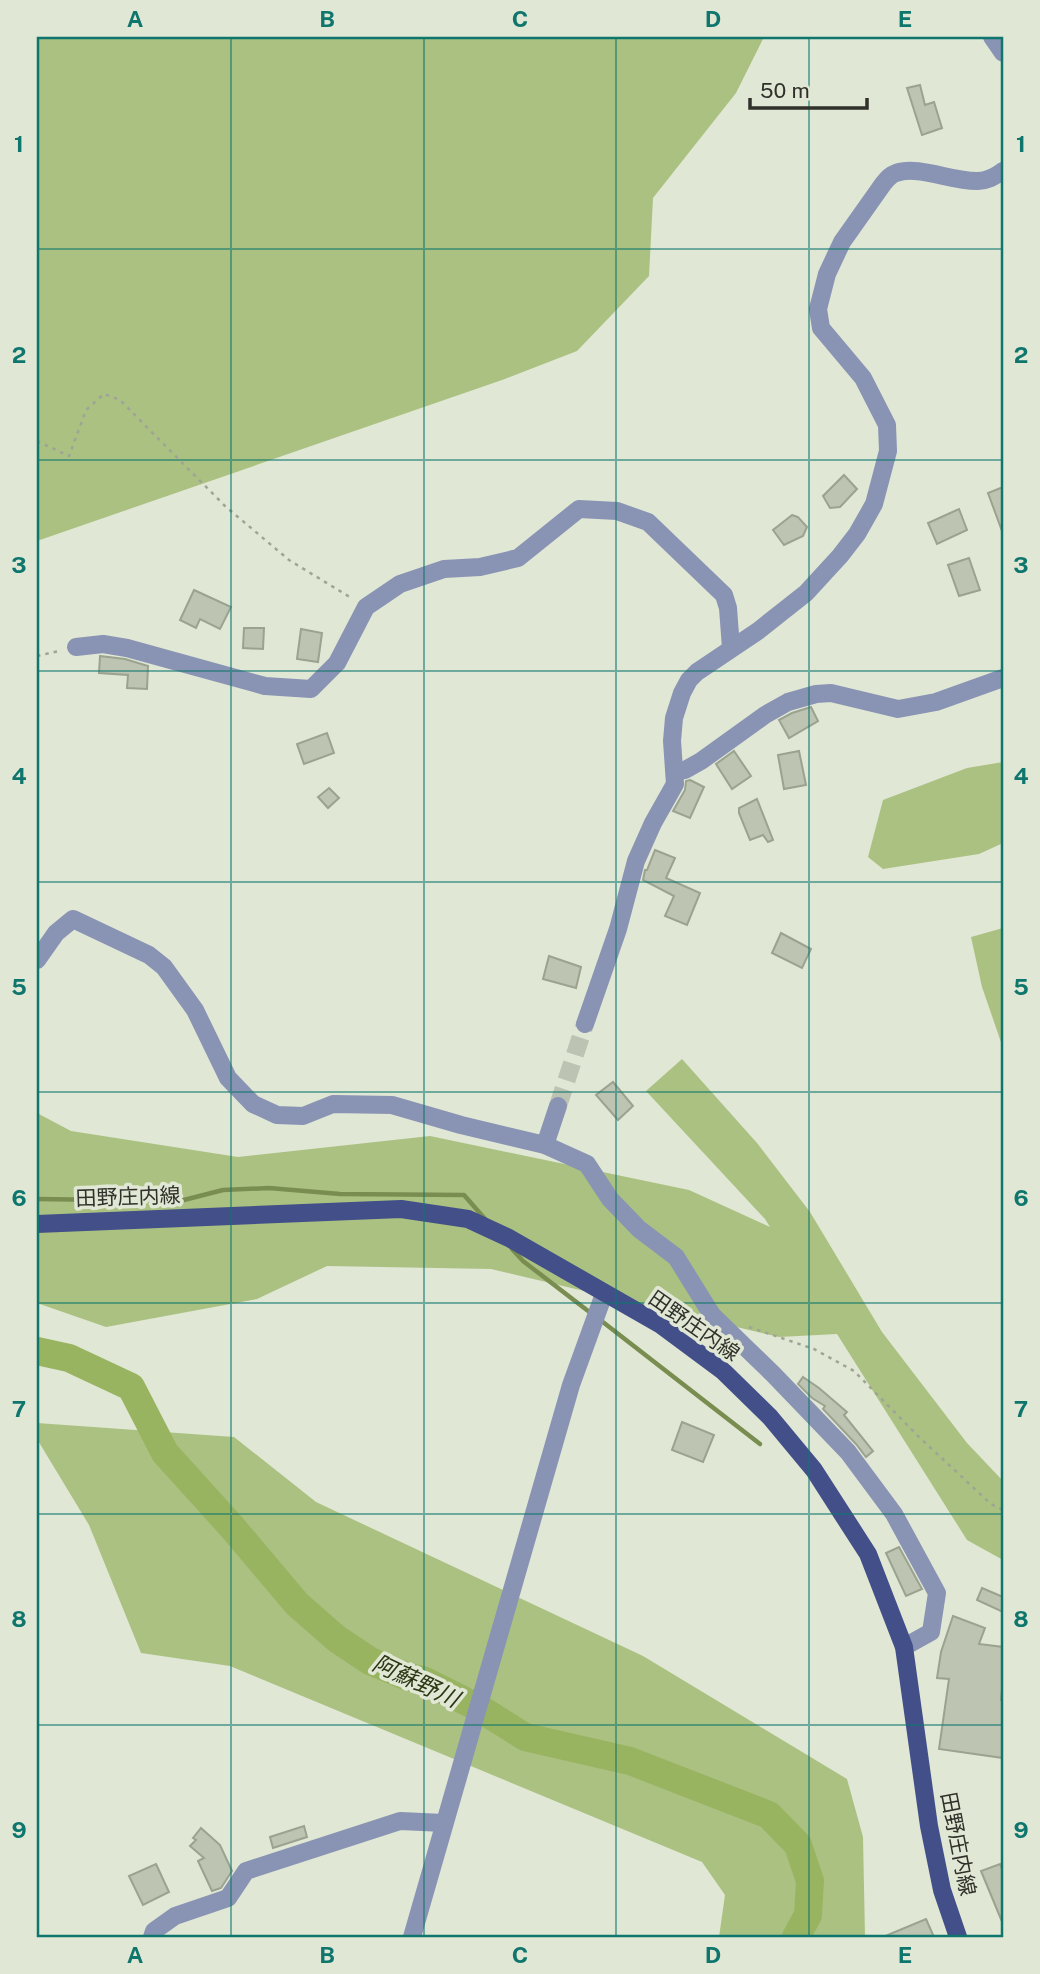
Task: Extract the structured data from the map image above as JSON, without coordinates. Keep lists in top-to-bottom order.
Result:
{
  "streets": {
    "main road": ["田野庄内線"]
  },
  "water": ["阿蘇野川"],
  "scale_bar": "50 m",
  "grid": {
    "columns": [
      "A",
      "B",
      "C",
      "D",
      "E"
    ],
    "rows": [
      "1",
      "2",
      "3",
      "4",
      "5",
      "6",
      "7",
      "8",
      "9"
    ]
  }
}
